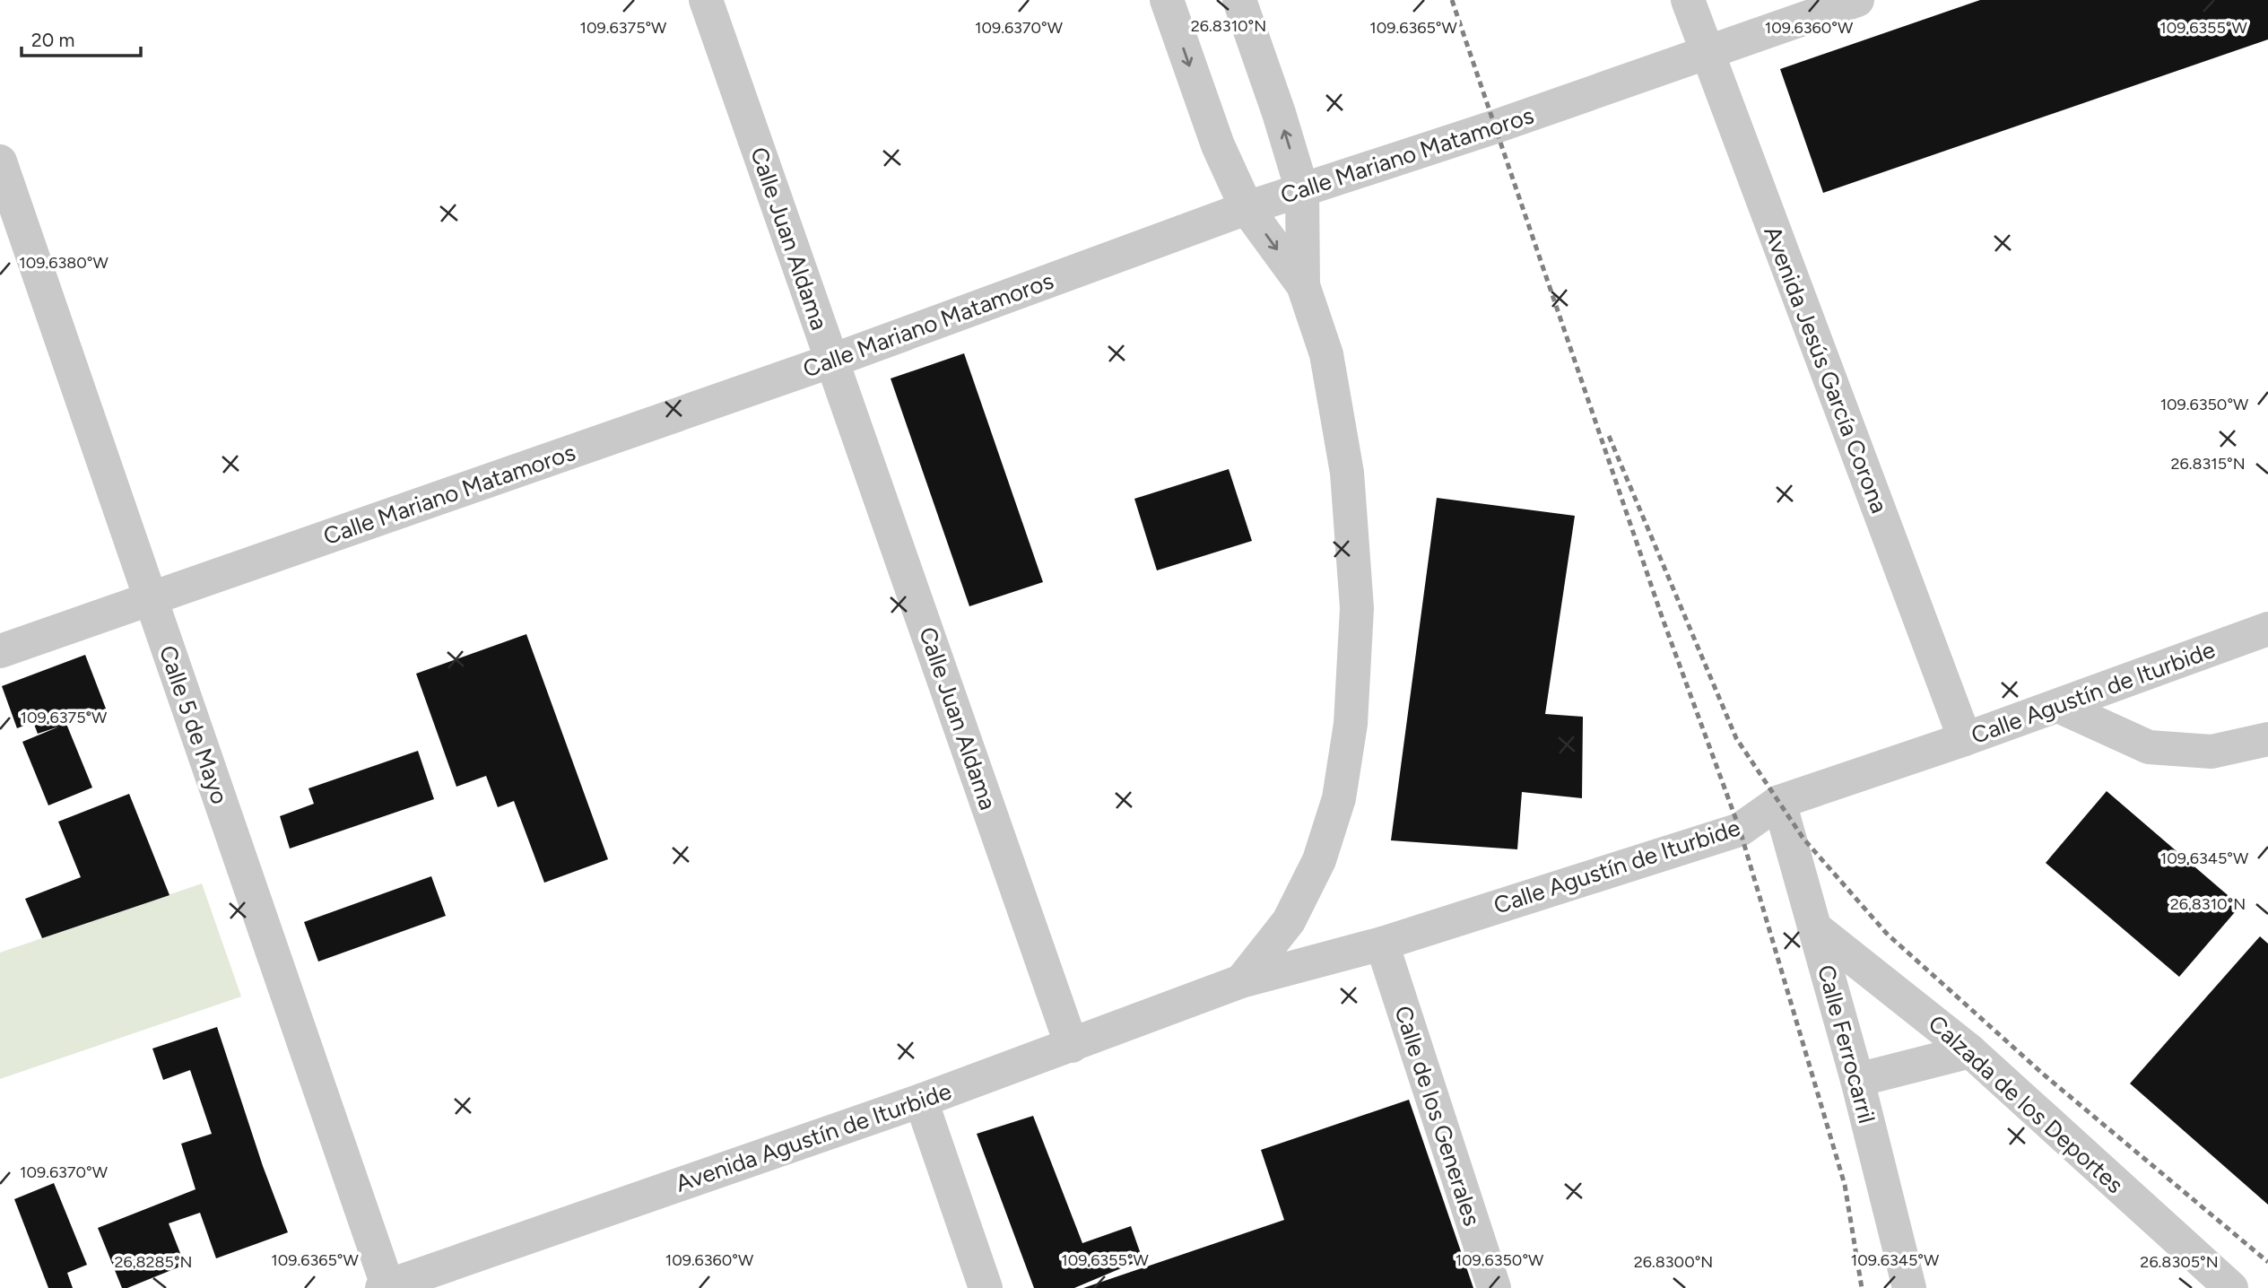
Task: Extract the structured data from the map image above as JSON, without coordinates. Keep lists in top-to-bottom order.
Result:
{
  "streets": {
    "street": [
      "Calle Mariano Matamoros",
      "Calle Juan Aldama",
      "Avenida Jesús García Corona",
      "Calle Agustín de Iturbide",
      "Calle 5 de Mayo",
      "Calle Ferrocarril",
      "Calzada de los Deportes",
      "Calle de los Generales",
      "Avenida Agustín de Iturbide"
    ]
  },
  "crossings": [
    ["Calle Mariano Matamoros", "Calle Juan Aldama"],
    ["Calle Mariano Matamoros", "Avenida Jesús García Corona"],
    ["Calle Mariano Matamoros", "Calle 5 de Mayo"],
    ["Calle Juan Aldama", "Avenida Agustín de Iturbide"],
    ["Avenida Jesús García Corona", "Calle Agustín de Iturbide"],
    ["Calle Agustín de Iturbide", "Calle Ferrocarril"],
    ["Calle Agustín de Iturbide", "Calle de los Generales"],
    ["Calle Agustín de Iturbide", "Avenida Agustín de Iturbide"],
    ["Calle 5 de Mayo", "Avenida Agustín de Iturbide"],
    ["Calle Ferrocarril", "Calzada de los Deportes"]
  ],
  "scale_bar": "20 m",
  "coordinates": [
    "26.8310°N",
    "109.6375°W",
    "109.6370°W",
    "109.6365°W",
    "109.6360°W",
    "109.6355°W",
    "109.6380°W",
    "109.6350°W",
    "26.8315°N",
    "109.6345°W",
    "26.8285°N",
    "26.8300°N",
    "26.8305°N"
  ]
}
